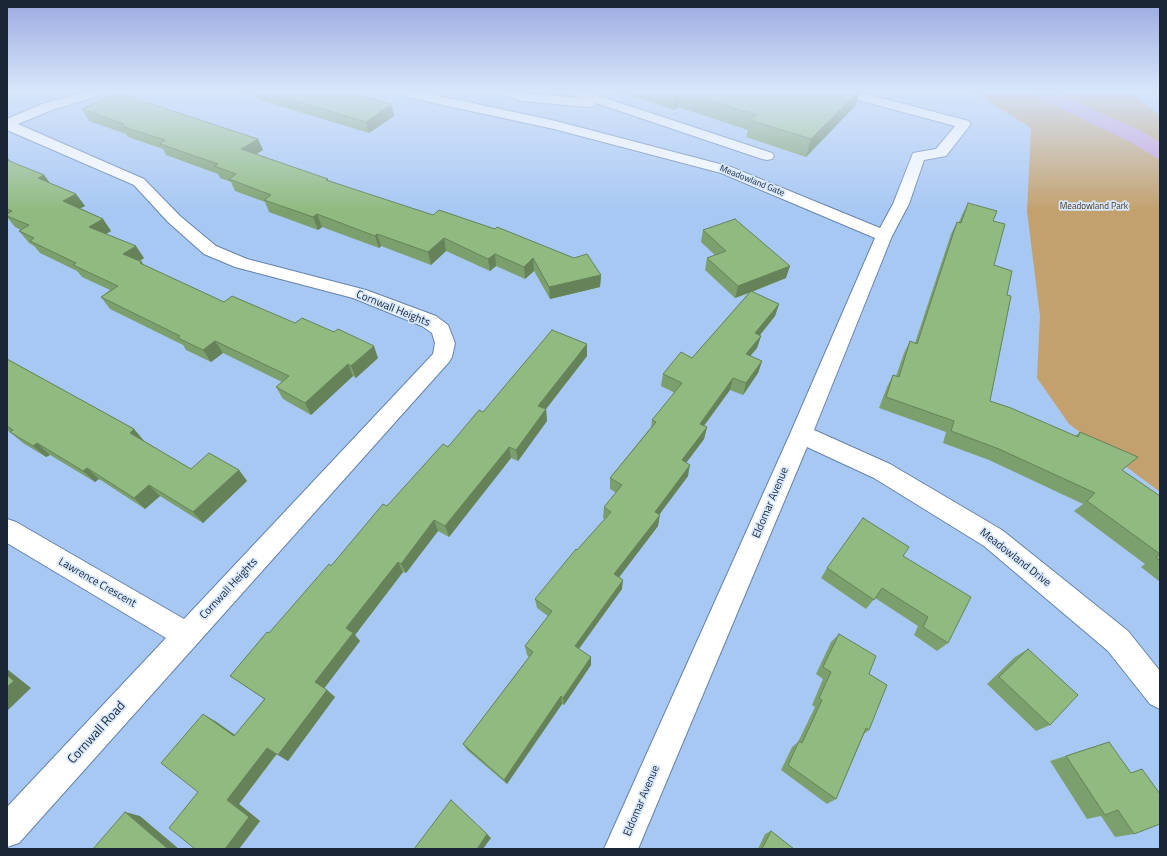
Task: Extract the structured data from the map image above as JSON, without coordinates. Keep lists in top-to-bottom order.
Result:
{
  "streets": {
    "street": [
      "Meadowland Gate",
      "Cornwall Heights",
      "Eldomar Avenue",
      "Meadowland Drive",
      "Lawrence Crescent",
      "Cornwall Road"
    ]
  },
  "crossings": [
    ["Meadowland Gate", "Eldomar Avenue"],
    ["Cornwall Heights", "Lawrence Crescent"],
    ["Cornwall Heights", "Cornwall Road"],
    ["Eldomar Avenue", "Meadowland Drive"],
    ["Lawrence Crescent", "Cornwall Road"]
  ],
  "parks": ["Meadowland Park"]
}
